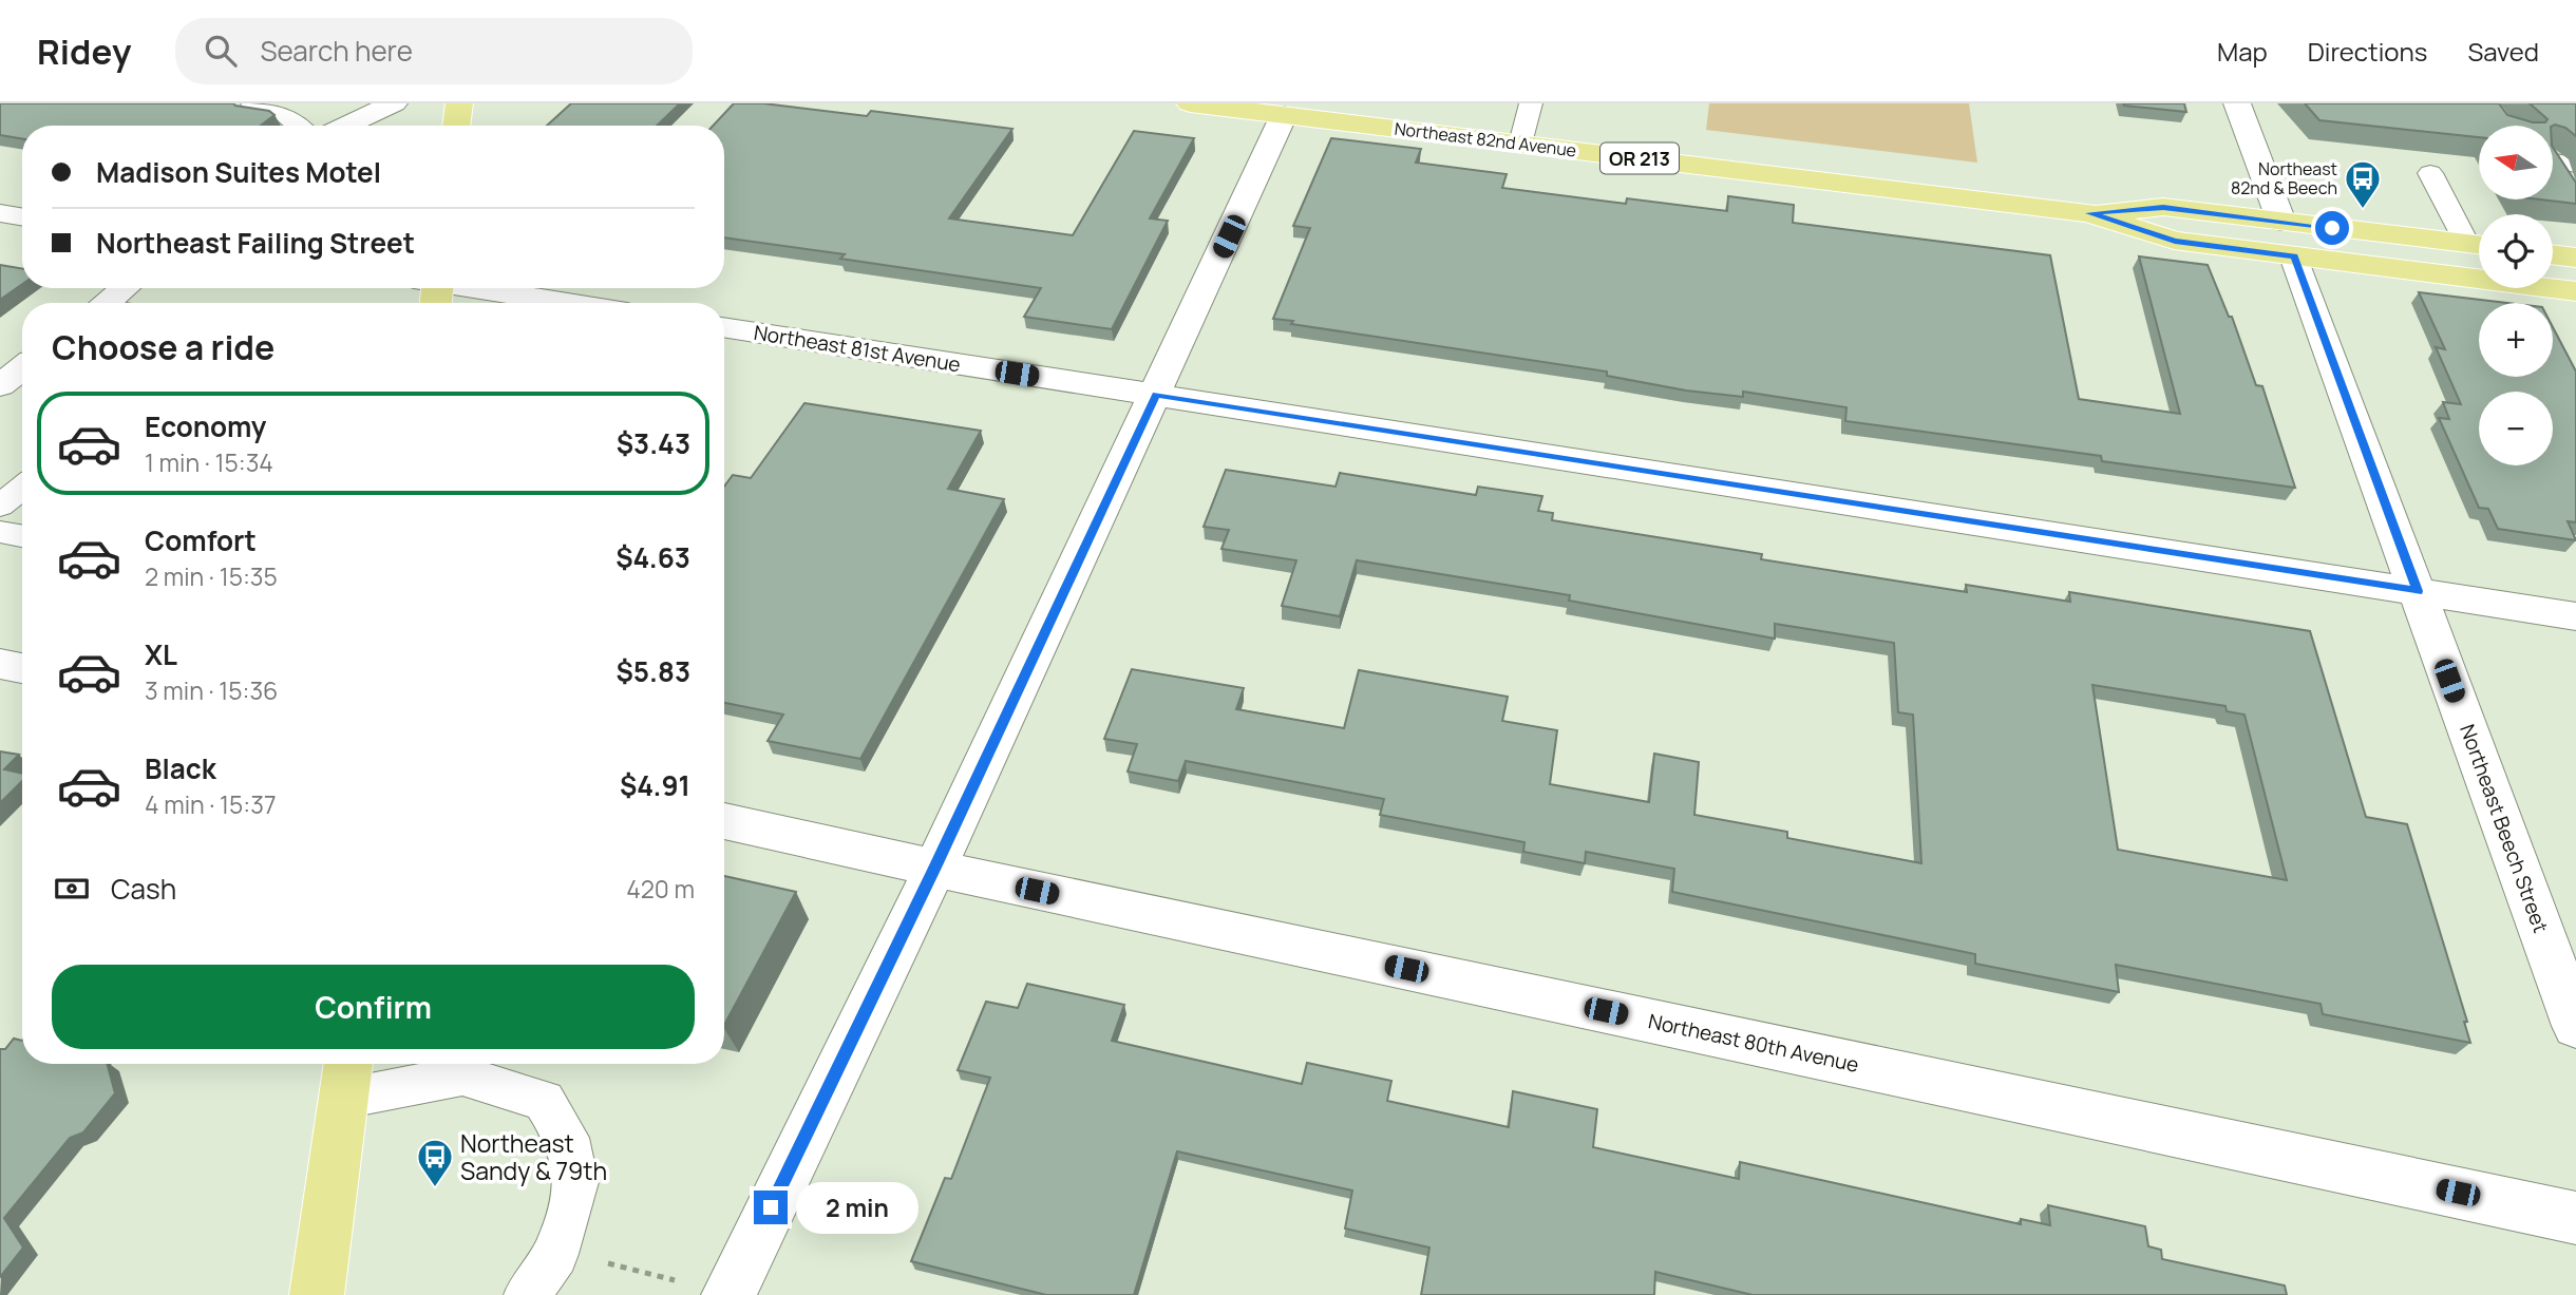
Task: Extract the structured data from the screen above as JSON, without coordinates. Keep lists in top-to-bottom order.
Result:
{
  "streets": {
    "main road": ["Northeast 82nd Avenue", "OR 213"],
    "street": ["Northeast 81st Avenue", "Northeast Beech Street", "Northeast 80th Avenue"]
  },
  "crossings": [
    ["Northeast 82nd Avenue", "Northeast Beech Street"],
    ["Northeast 81st Avenue", "Northeast Beech Street"]
  ],
  "places": {
    "bus stop": ["Northeast 82nd & Beech", "Northeast Sandy & 79th"]
  },
  "north": "left",
  "page": {
    "header": "Ridey",
    "search": "Search here",
    "nav": ["Map", "Directions", "Saved"],
    "map_buttons": ["+", "−"],
    "banner": ["Madison Suites Motel", "Northeast Failing Street"],
    "heading": "Choose a ride",
    "list": [
      {
        "name": "Economy",
        "note": "1 min · 15:34",
        "value": "$3.43"
      },
      {
        "name": "Comfort",
        "note": "2 min · 15:35",
        "value": "$4.63"
      },
      {
        "name": "XL",
        "note": "3 min · 15:36",
        "value": "$5.83"
      },
      {
        "name": "Black",
        "note": "4 min · 15:37",
        "value": "$4.91"
      }
    ],
    "pay": ["Cash", "420 m"],
    "buttons": "Confirm",
    "bubble": "2 min"
  }
}
